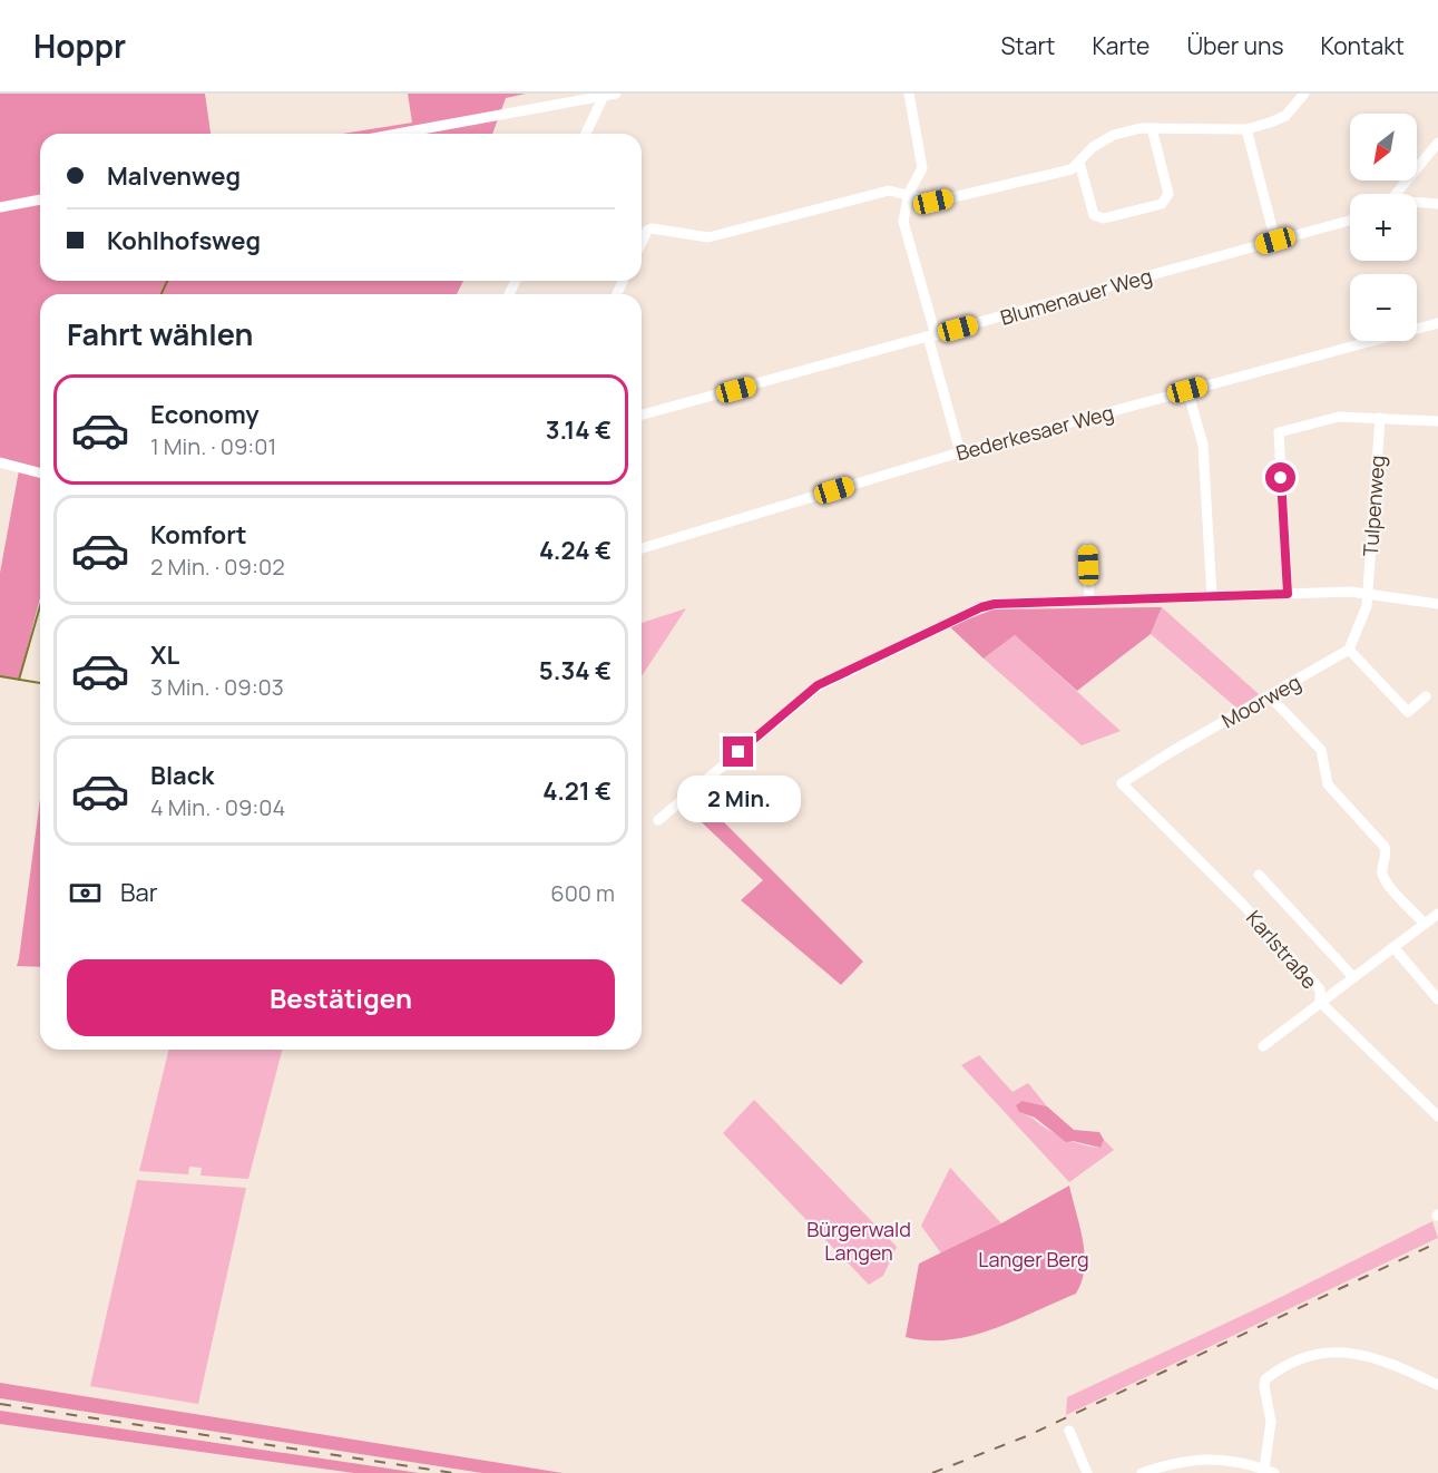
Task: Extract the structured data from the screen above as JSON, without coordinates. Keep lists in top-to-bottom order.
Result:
{
  "streets": {
    "street": [
      "Blumenauer Weg",
      "Bederkesaer Weg",
      "Tulpenweg",
      "Moorweg",
      "Karlstraße"
    ]
  },
  "crossings": [
    ["Moorweg", "Karlstraße"]
  ],
  "parks": ["Bürgerwald Langen", "Langer Berg"],
  "north": "bottom left",
  "page": {
    "header": "Hoppr",
    "nav": [
      "Start",
      "Karte",
      "Über uns",
      "Kontakt"
    ],
    "map_buttons": ["+", "−"],
    "banner": ["Malvenweg", "Kohlhofsweg"],
    "heading": "Fahrt wählen",
    "list": [
      {
        "name": "Economy",
        "note": "1 Min. · 09:01",
        "value": "3.14 €"
      },
      {
        "name": "Komfort",
        "note": "2 Min. · 09:02",
        "value": "4.24 €"
      },
      {
        "name": "XL",
        "note": "3 Min. · 09:03",
        "value": "5.34 €"
      },
      {
        "name": "Black",
        "note": "4 Min. · 09:04",
        "value": "4.21 €"
      }
    ],
    "bubble": "2 Min.",
    "pay": ["Bar", "600 m"],
    "buttons": "Bestätigen"
  }
}
